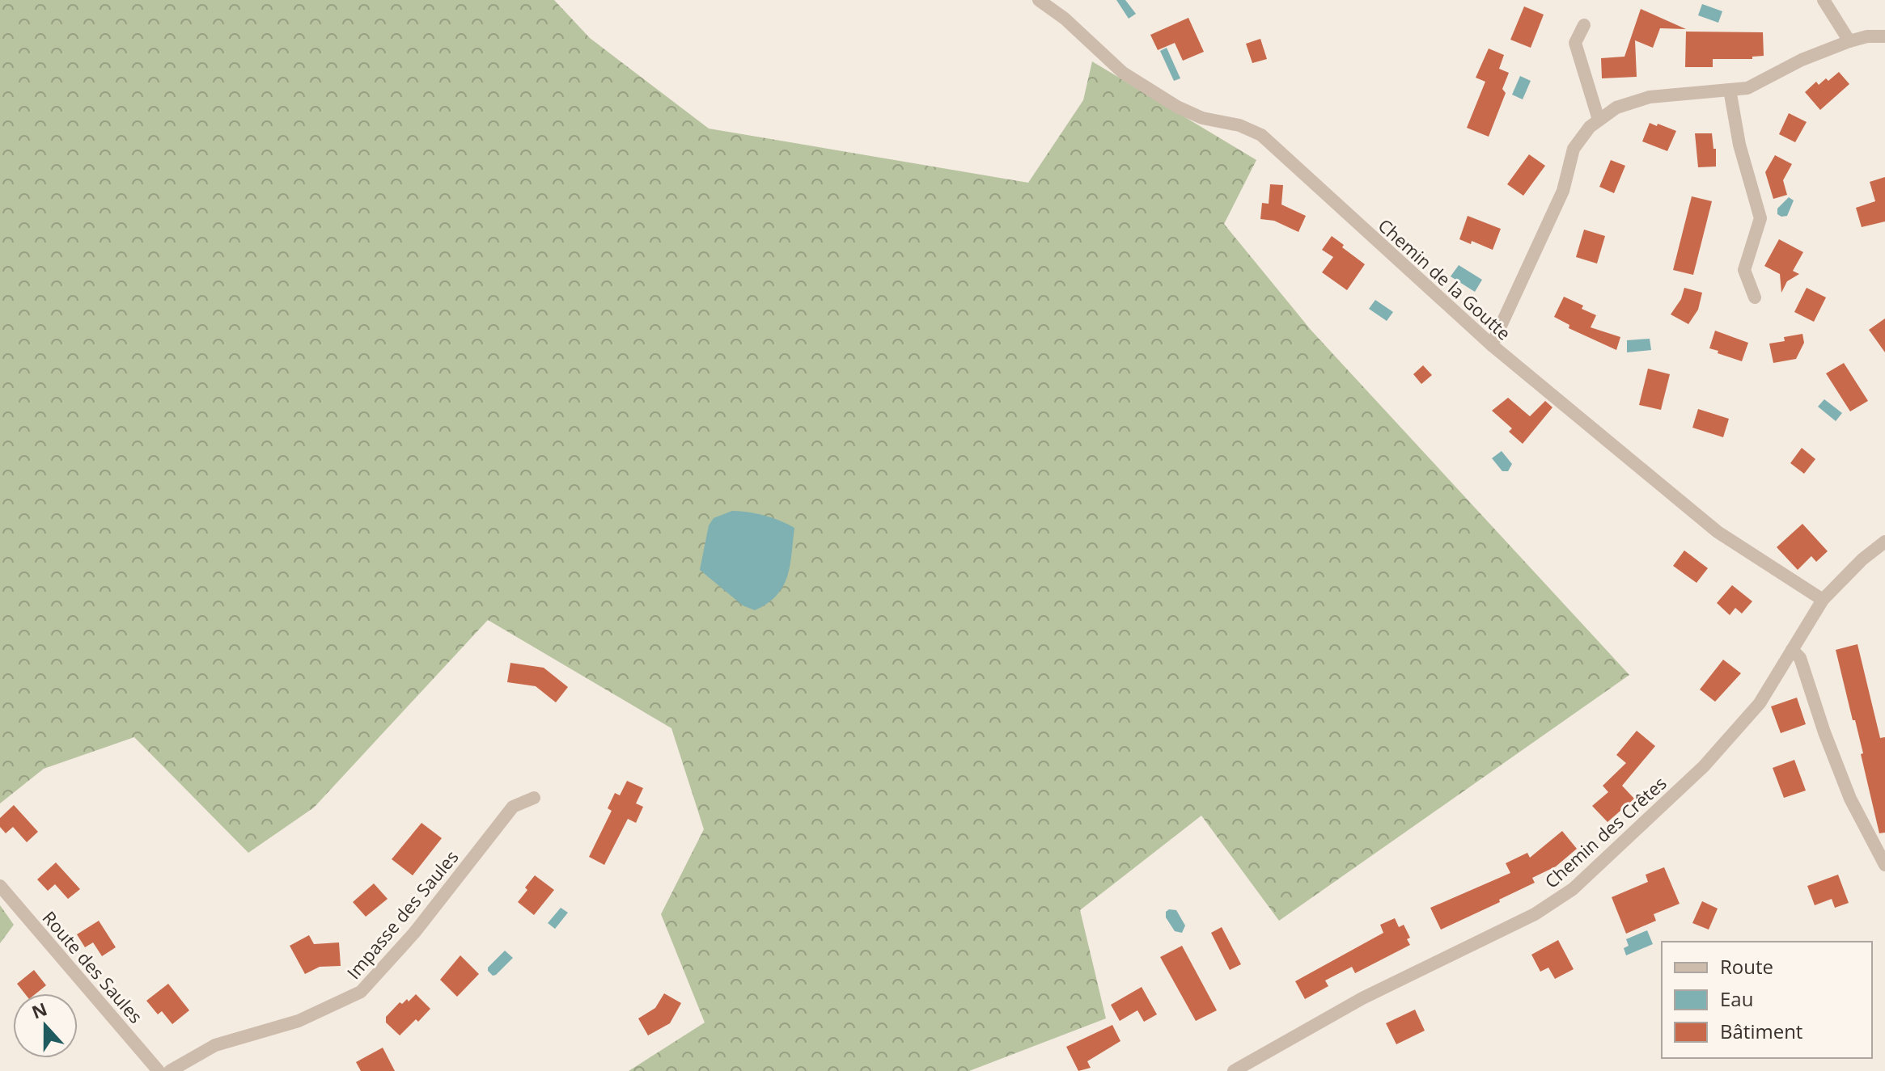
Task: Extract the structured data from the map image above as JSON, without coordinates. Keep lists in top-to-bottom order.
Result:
{
  "streets": {
    "street": [
      "Chemin de la Goutte",
      "Chemin des Crêtes",
      "Impasse des Saules",
      "Route des Saules"
    ]
  },
  "crossings": [
    ["Chemin de la Goutte", "Chemin des Crêtes"]
  ],
  "legend": ["Route", "Eau", "Bâtiment"],
  "north": "top"
}
